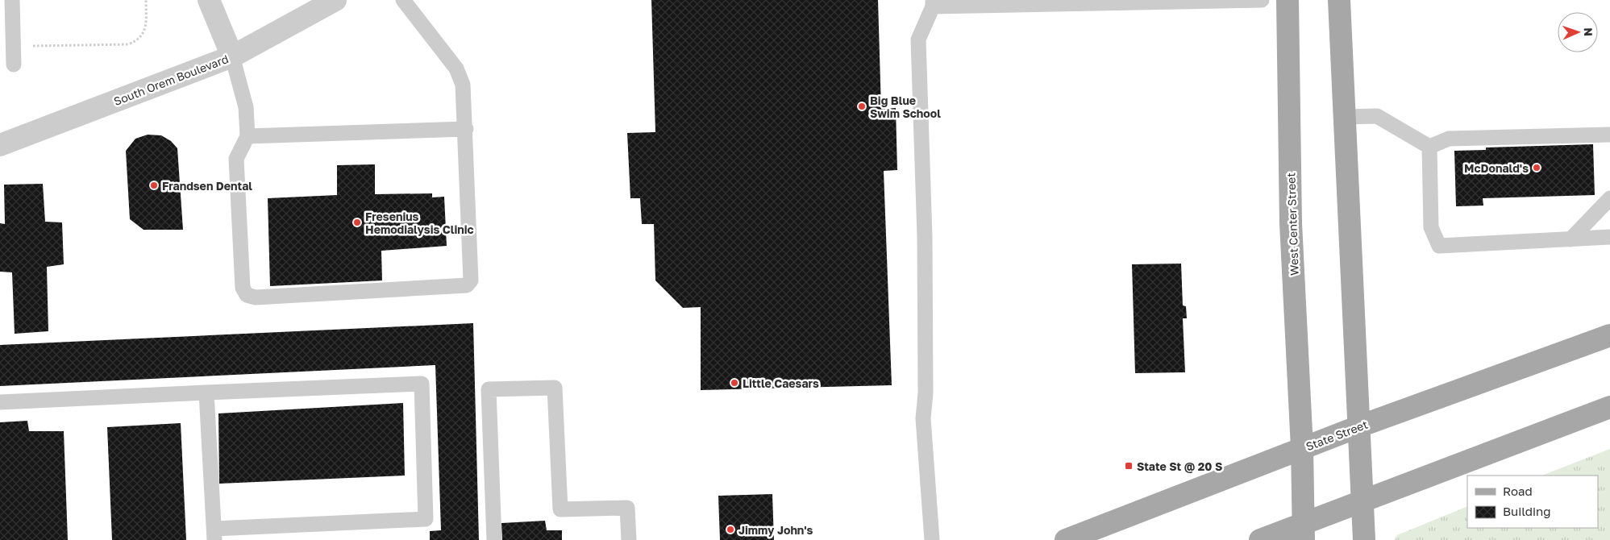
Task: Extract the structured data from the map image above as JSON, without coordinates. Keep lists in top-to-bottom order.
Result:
{
  "streets": {
    "main road": ["West Center Street", "State Street"],
    "street": ["South Orem Boulevard"]
  },
  "crossings": [
    ["West Center Street", "State Street"]
  ],
  "places": {
    "other": [
      "Big Blue Swim School",
      "McDonald's",
      "Frandsen Dental",
      "Fresenius Hemodialysis Clinic",
      "Little Caesars",
      "Jimmy John's"
    ],
    "transit": ["State St @ 20 S"]
  },
  "legend": ["Road", "Building"],
  "north": "right"
}
